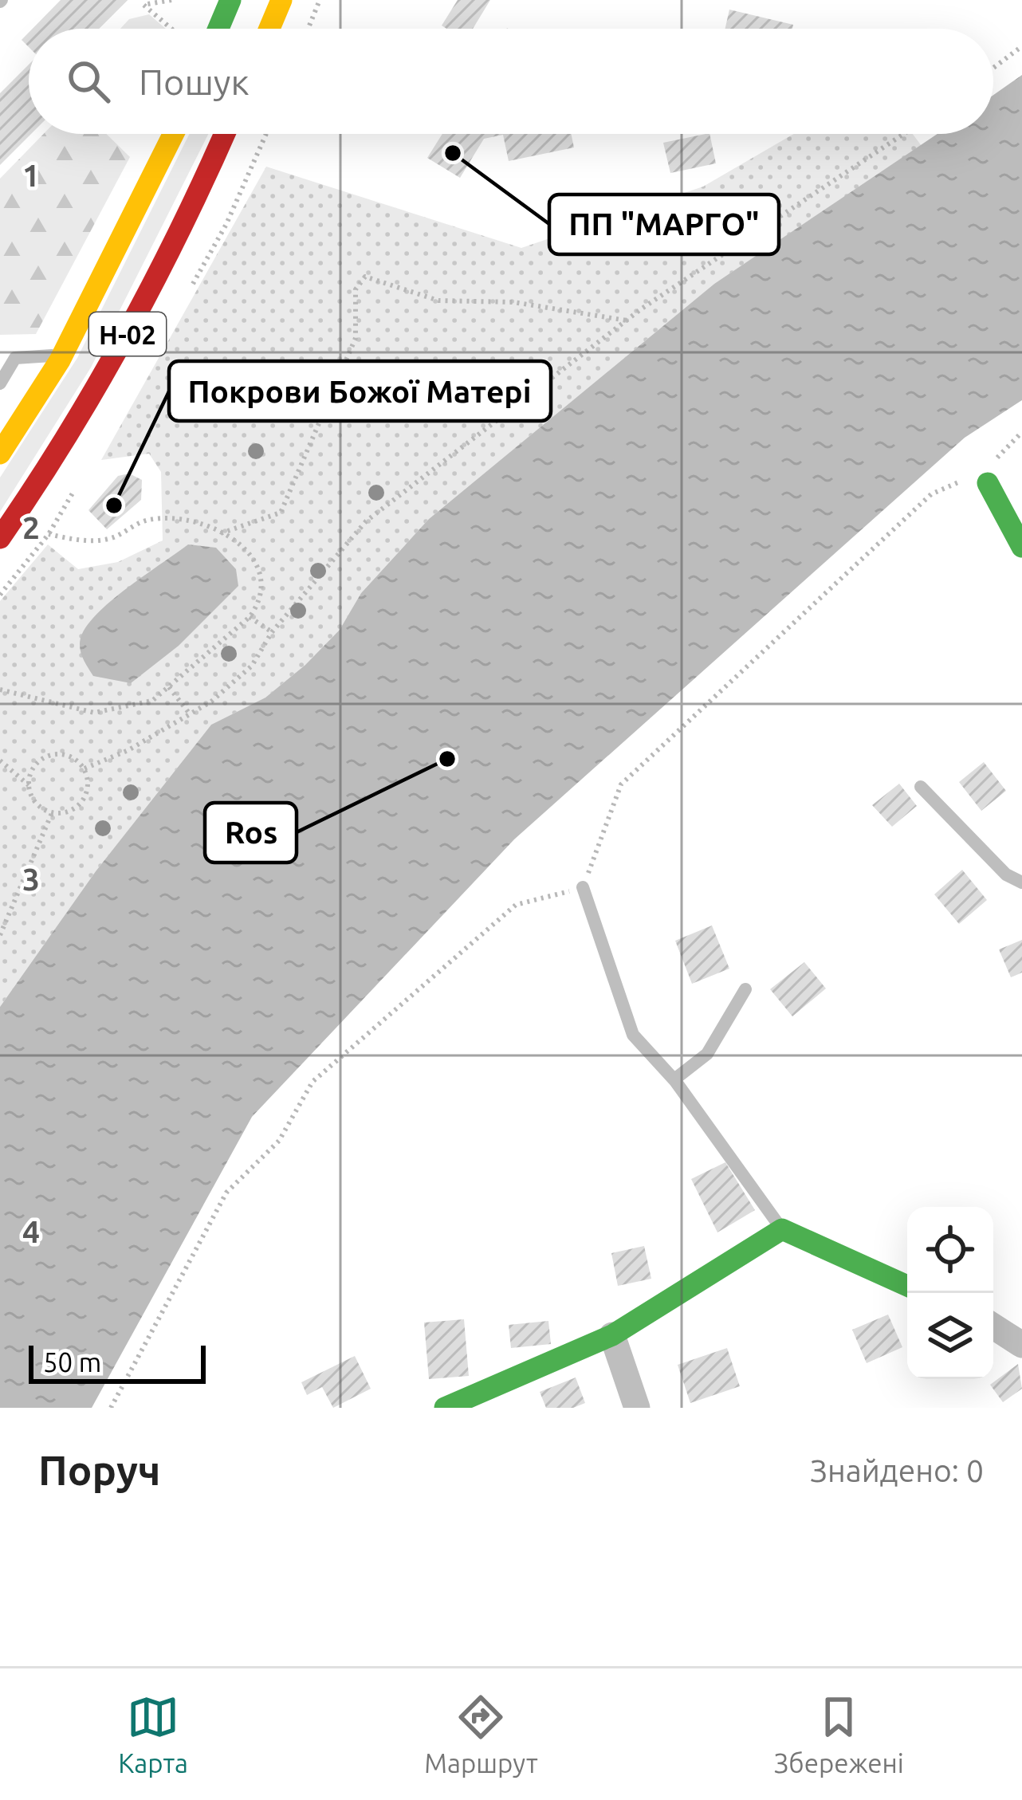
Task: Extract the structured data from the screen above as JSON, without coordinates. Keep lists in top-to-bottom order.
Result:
{
  "streets": {
    "main road": ["Н-02"]
  },
  "places": ["ПП \"МАРГО\"", "Покрови Божої Матері", "Ros"],
  "scale_bar": "50 m",
  "page": {
    "search": "Пошук",
    "scale": "50 m",
    "heading": ["Поруч", "Знайдено: 0"],
    "nav": ["Карта", "Маршрут", "Збережені"]
  },
  "grid": {
    "rows": [
      "1",
      "2",
      "3",
      "4"
    ]
  }
}
